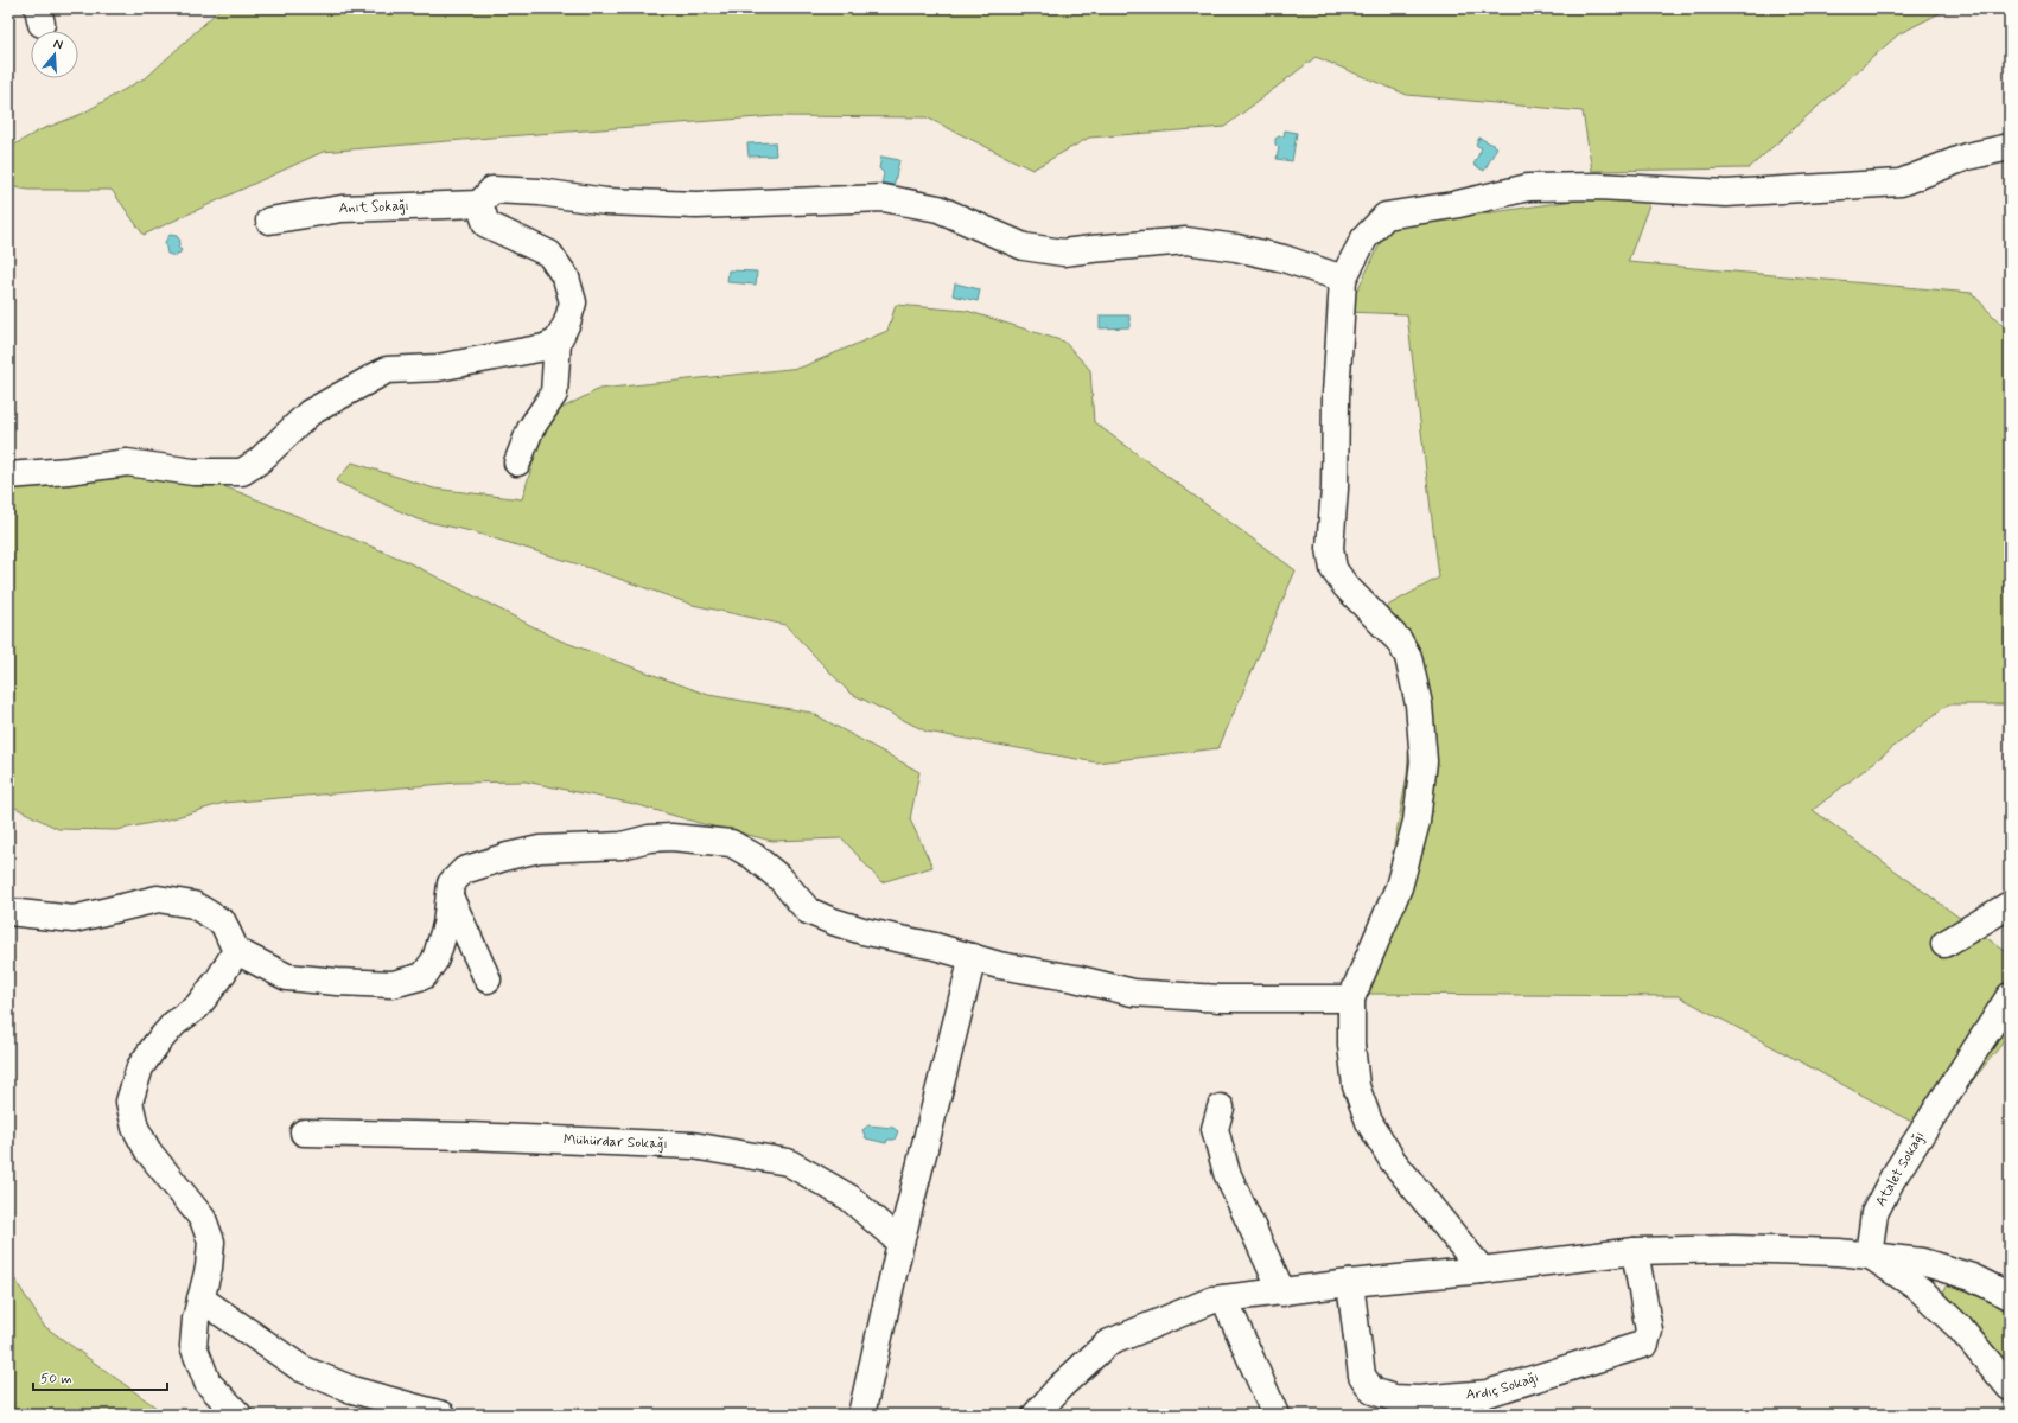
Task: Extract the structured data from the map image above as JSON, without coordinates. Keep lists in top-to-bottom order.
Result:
{
  "streets": {
    "street": [
      "Anıt Sokağı",
      "Mühürdar Sokağı",
      "Atalet Sokağı",
      "Ardıç Sokağı"
    ]
  },
  "scale_bar": "50 m",
  "north": "top"
}
